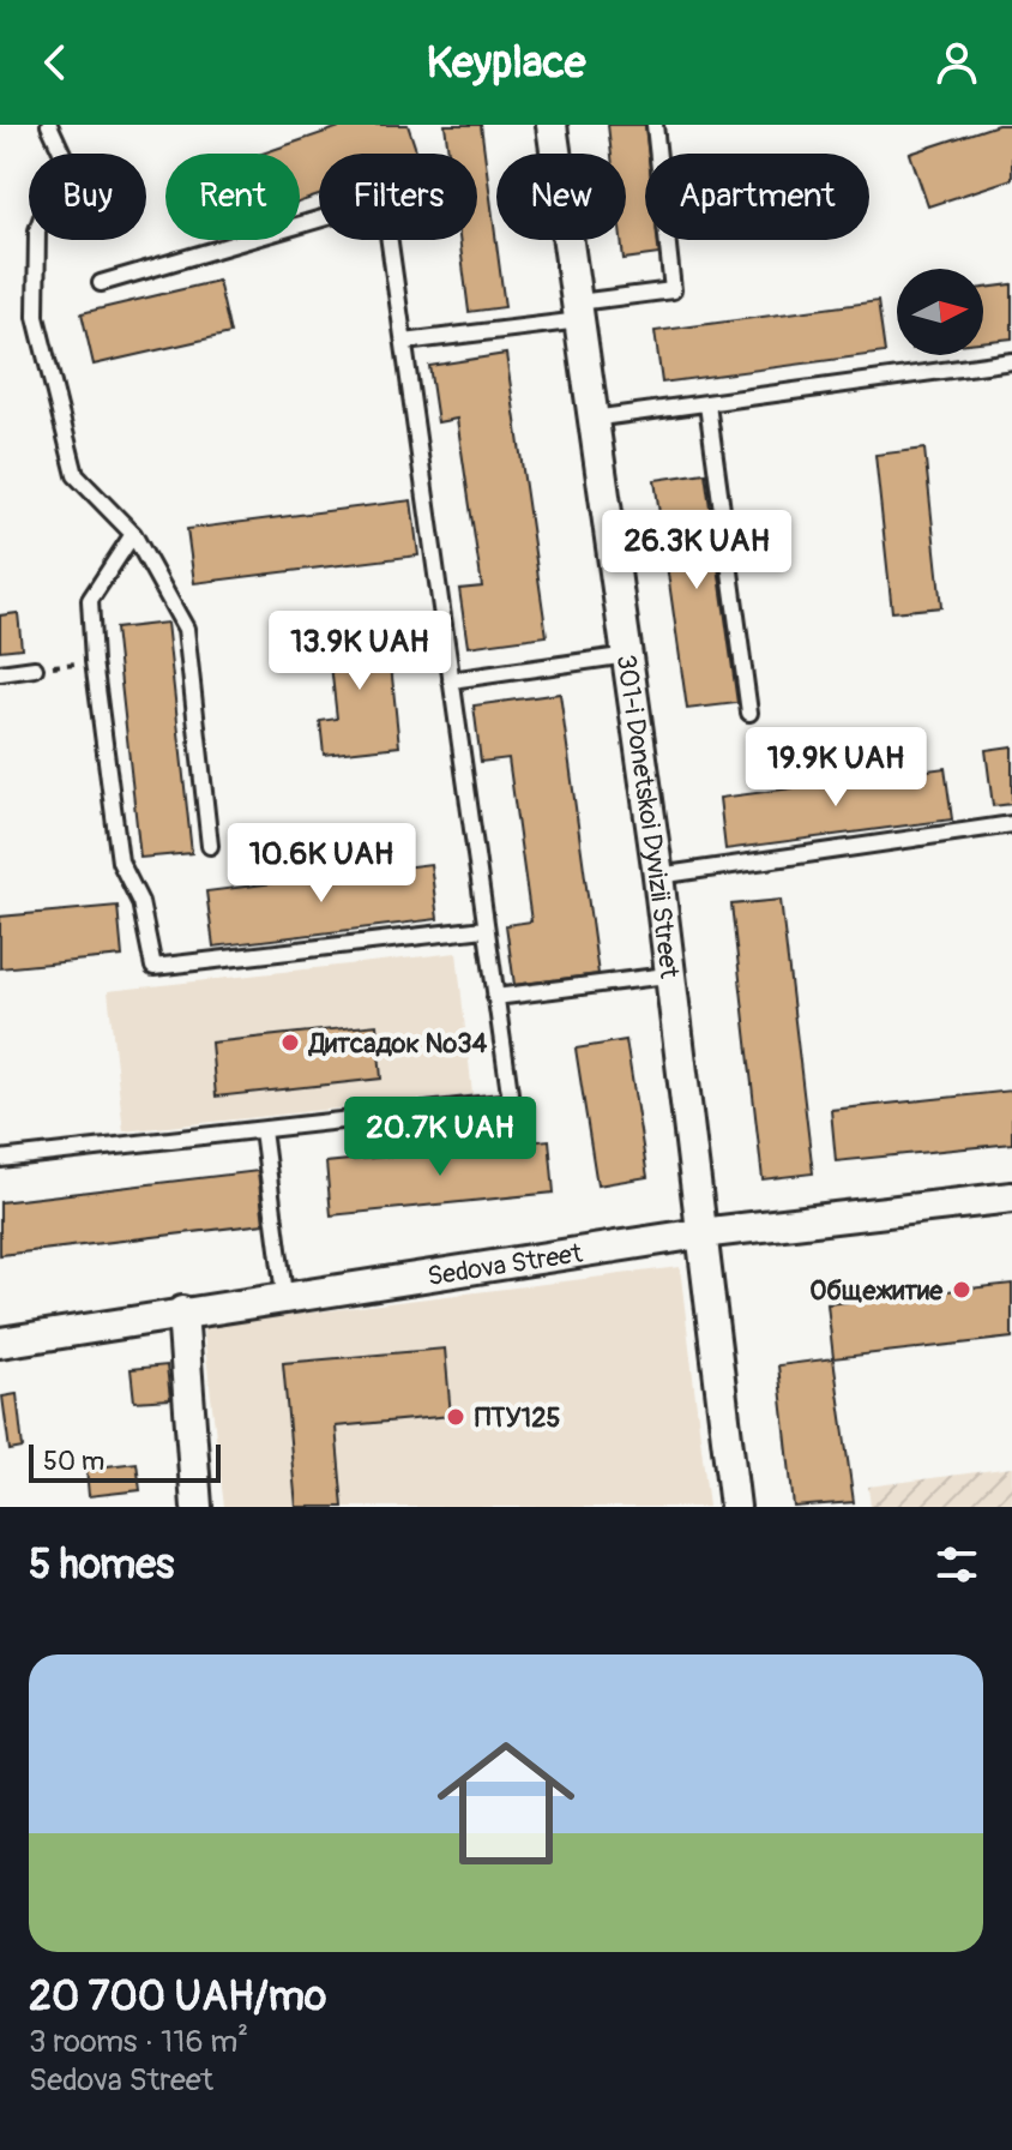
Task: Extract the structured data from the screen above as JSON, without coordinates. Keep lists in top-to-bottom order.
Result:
{
  "streets": {
    "street": ["301-i Donetskoi Dyvizii Street", "Sedova Street"]
  },
  "crossings": [
    ["301-i Donetskoi Dyvizii Street", "Sedova Street"]
  ],
  "places": ["Дитсадок №34", "Общежитие", "ПТУ125"],
  "scale_bar": "50 m",
  "north": "right",
  "page": {
    "header": "Keyplace",
    "chip": [
      "Buy",
      "Rent",
      "Filters",
      "New",
      "Apartment"
    ],
    "price": [
      "26.3K UAH",
      "13.9K UAH",
      "19.9K UAH",
      "10.6K UAH",
      "20.7K UAH"
    ],
    "scale": "50 m",
    "heading": "5 homes",
    "list": [
      {
        "name": "20 700 UAH/mo",
        "note": "3 rooms · 116 m² · Sedova Street"
      }
    ]
  }
}
